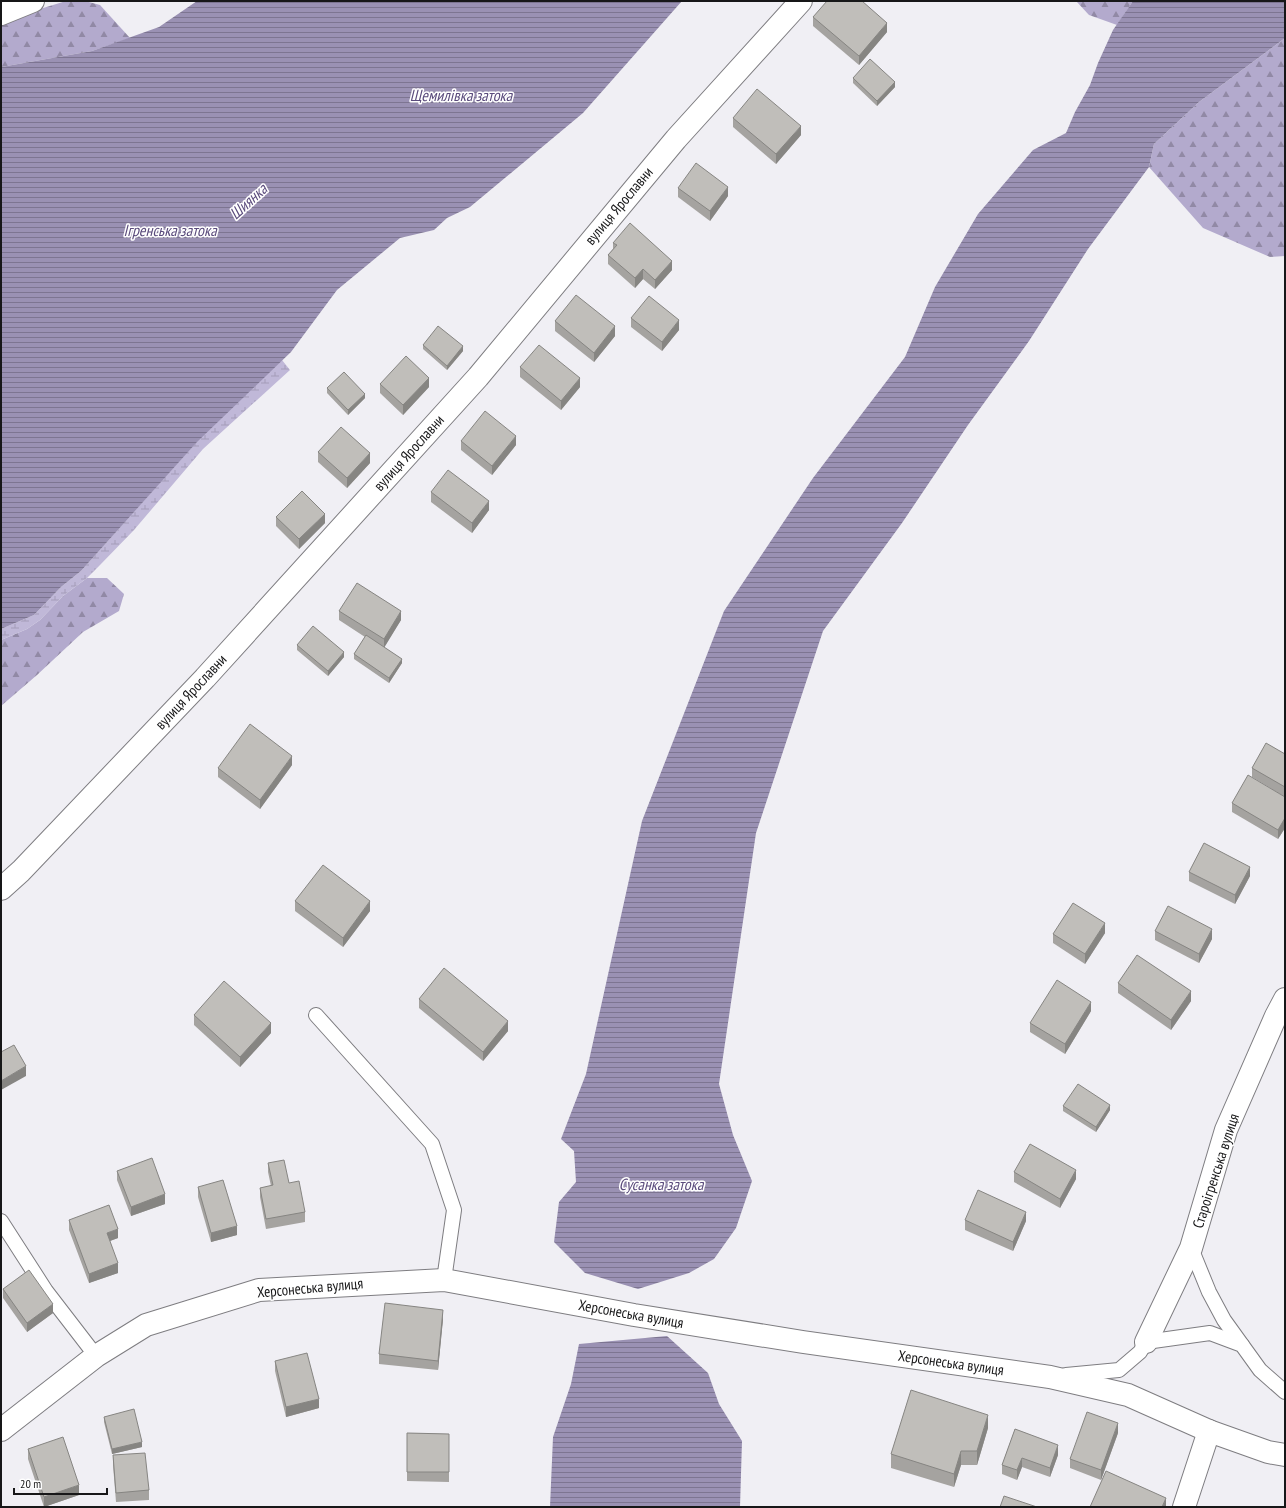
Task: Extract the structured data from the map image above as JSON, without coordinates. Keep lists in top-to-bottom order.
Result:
{
  "streets": {
    "street": ["вулиця Ярославни", "Староігренська вулиця", "Херсонеська вулиця"]
  },
  "water": [
    "Щемилівка затока",
    "Шиянка",
    "Ігренська затока",
    "Сусанка затока"
  ],
  "scale_bar": "20 m"
}
